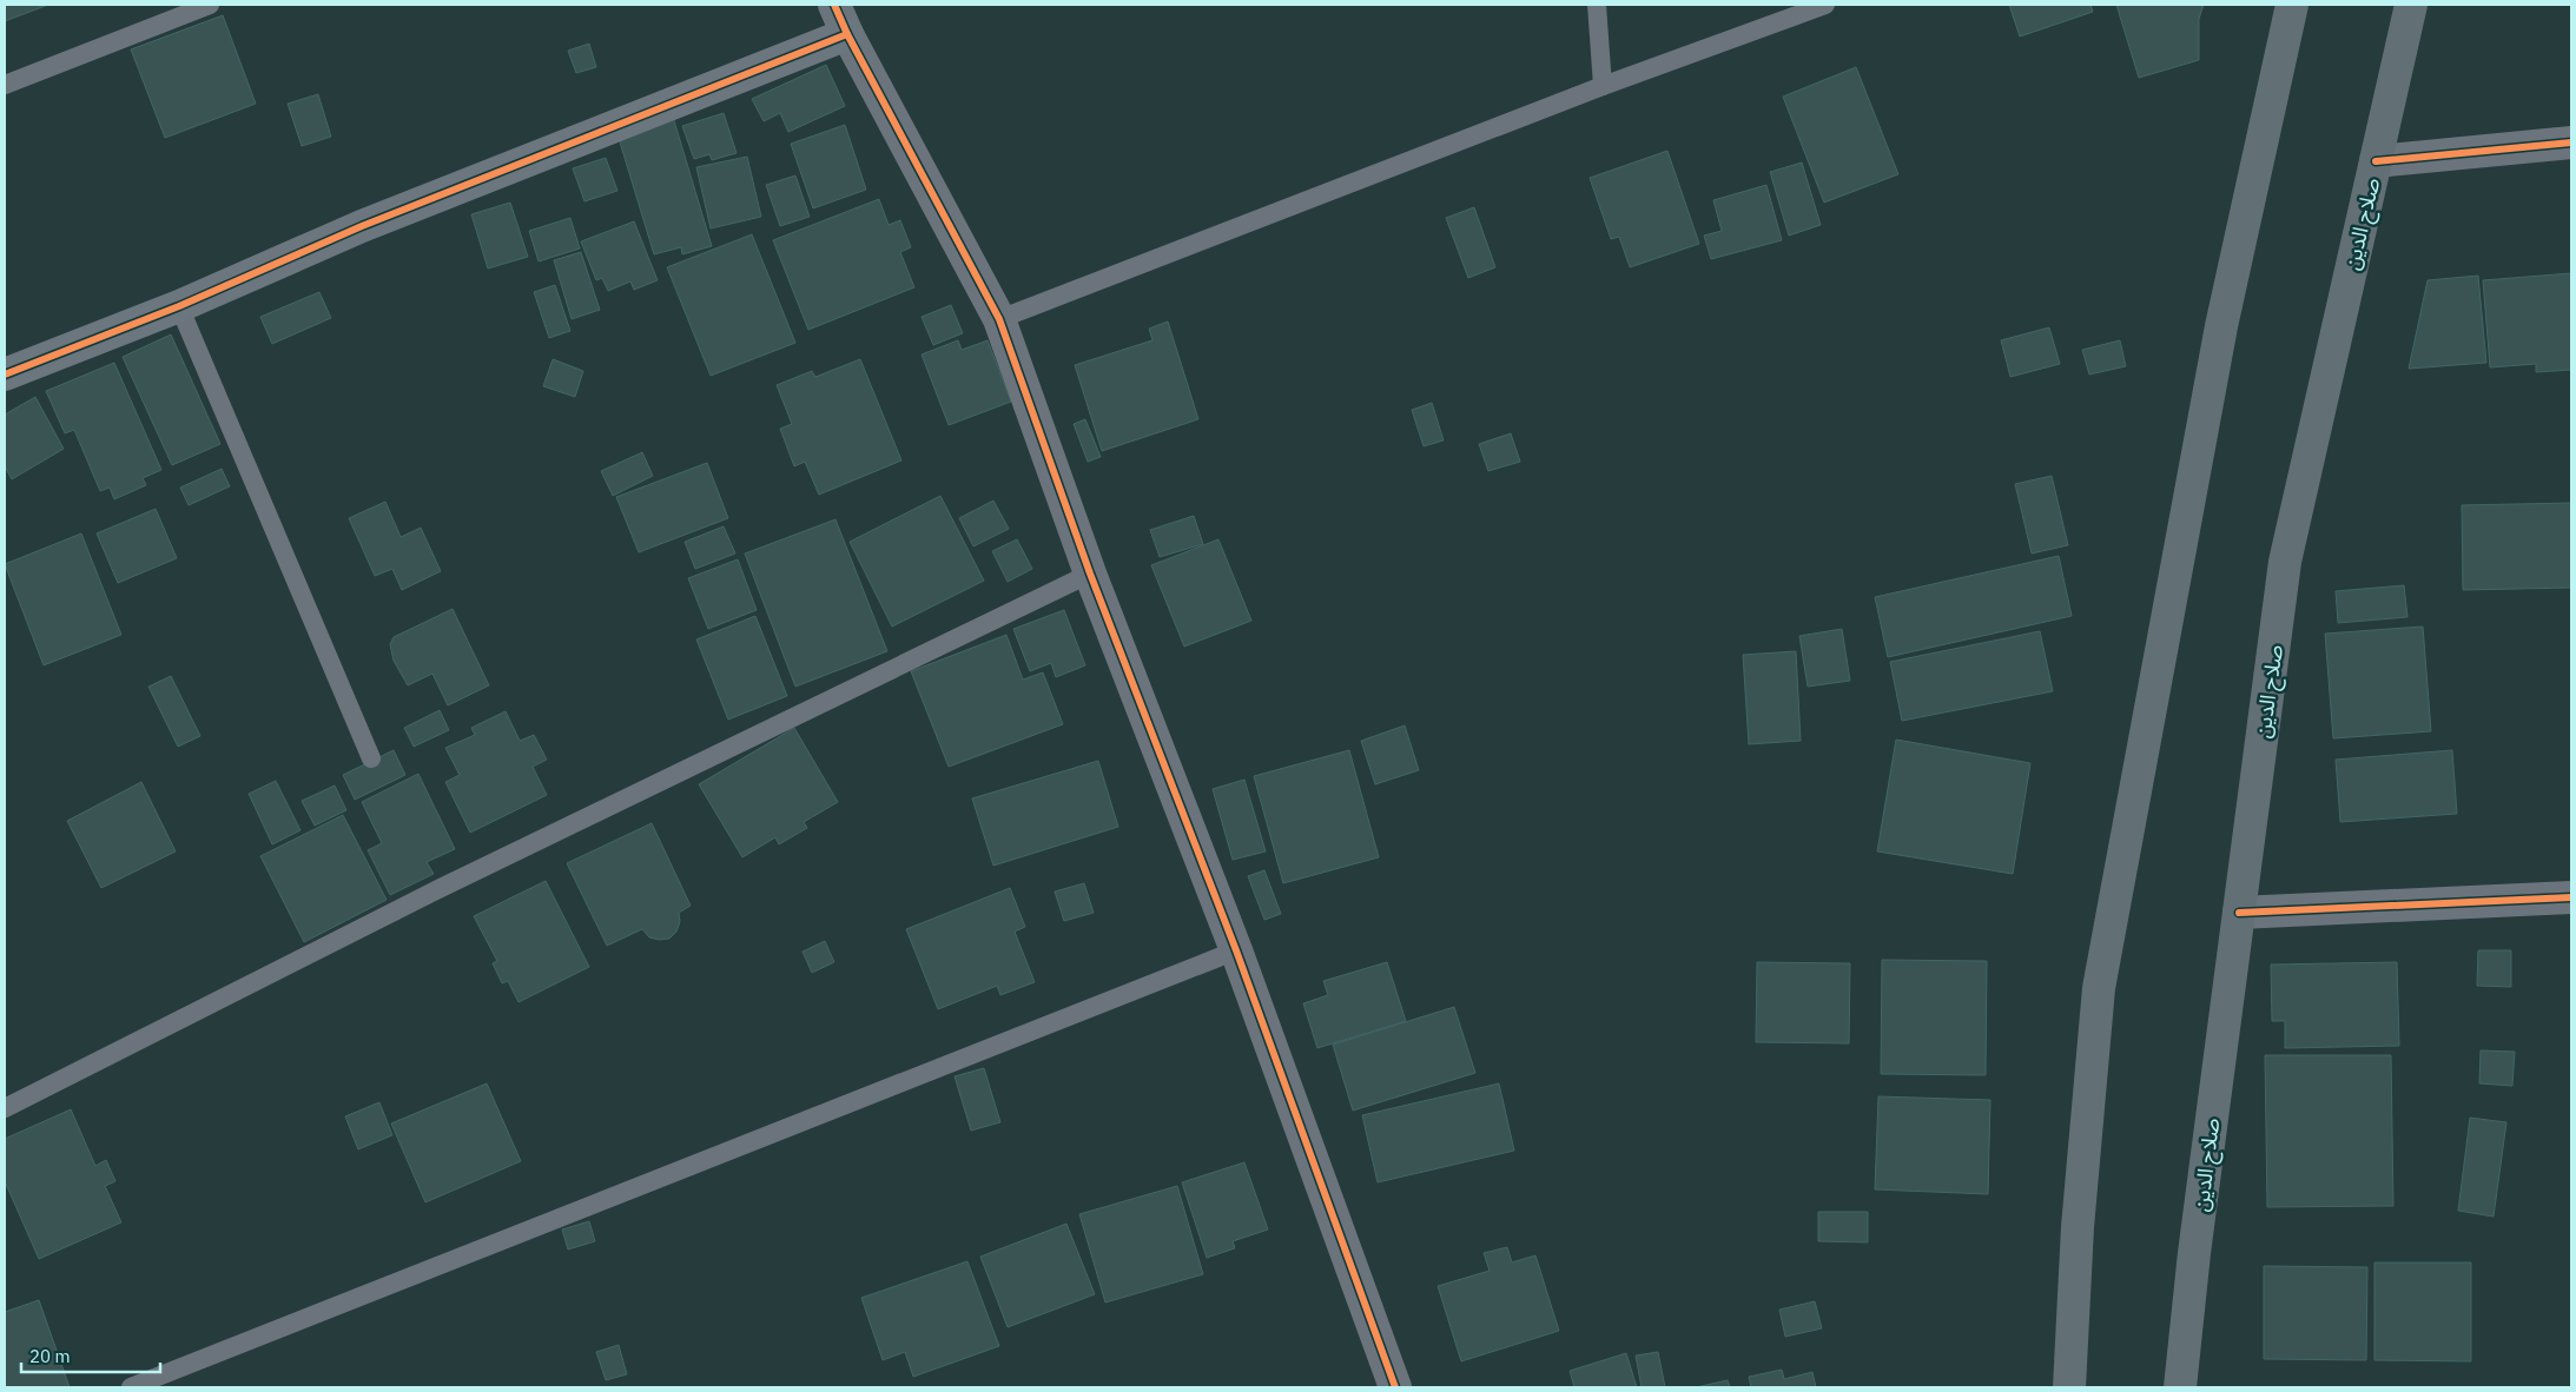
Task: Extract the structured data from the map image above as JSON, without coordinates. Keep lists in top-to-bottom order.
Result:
{
  "streets": {
    "highway": ["صلاح الدين"]
  },
  "scale_bar": "20 m"
}
